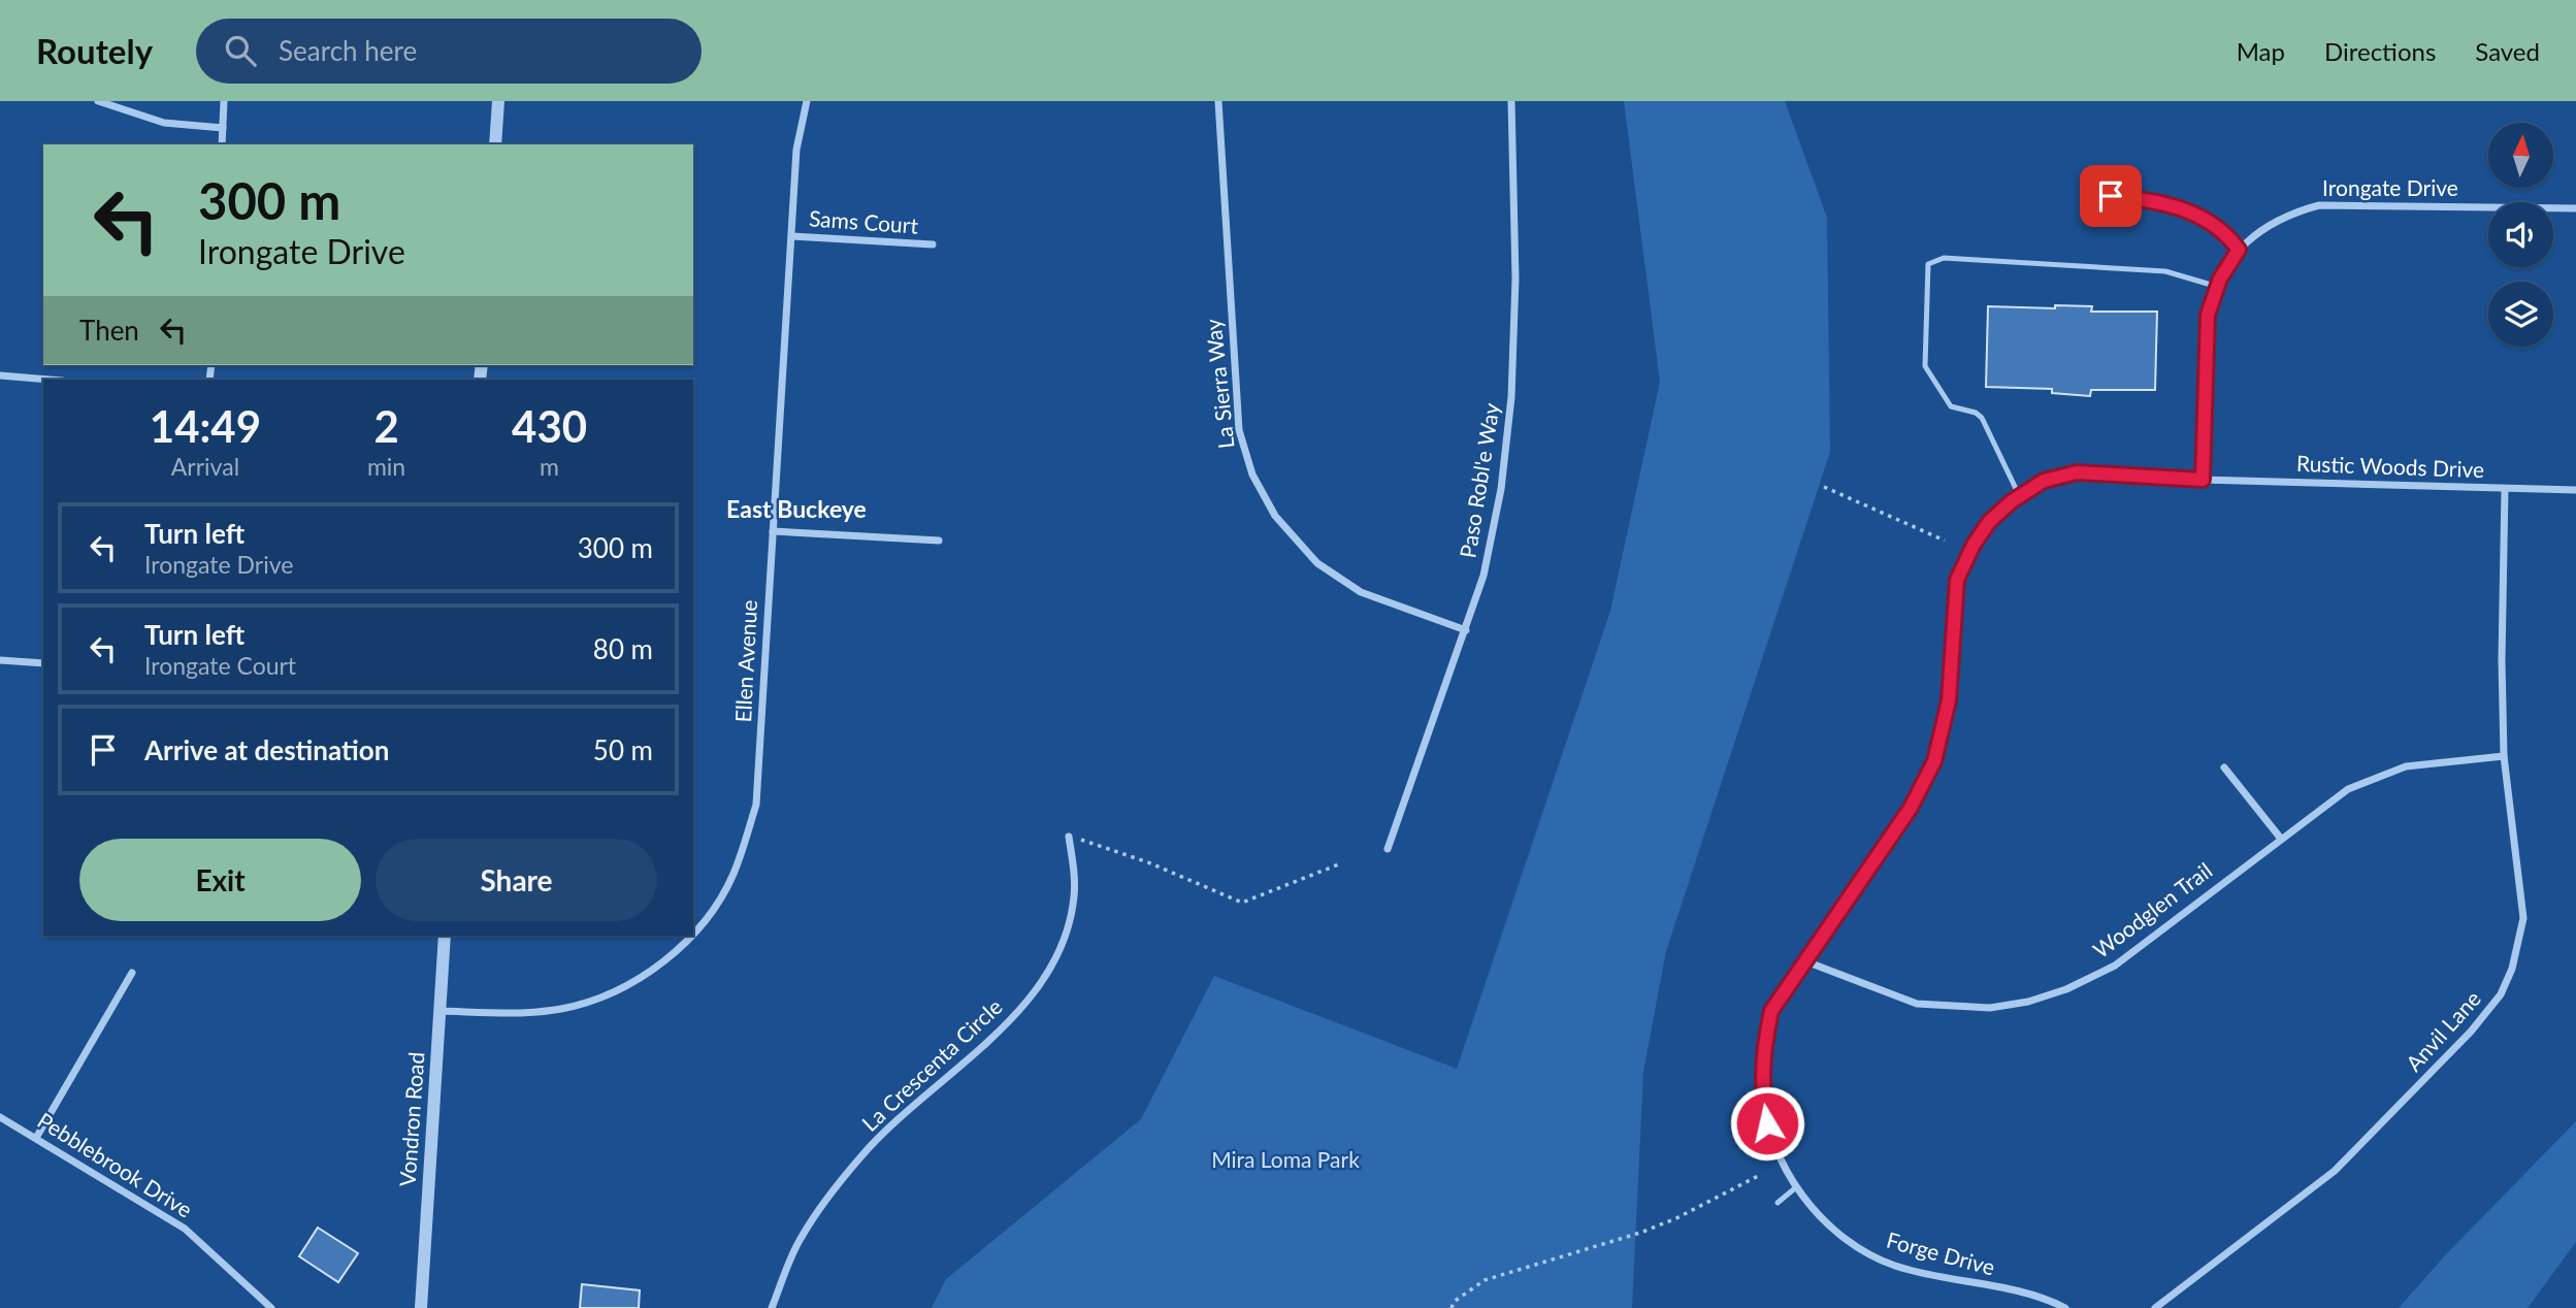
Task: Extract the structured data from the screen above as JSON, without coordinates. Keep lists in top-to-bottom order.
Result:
{
  "streets": {
    "street": [
      "Irongate Drive",
      "Sams Court",
      "La Sierra Way",
      "Rustic Woods Drive",
      "Paso Robl'e Way",
      "Ellen Avenue",
      "Woodglen Trail",
      "Anvil Lane",
      "La Crescenta Circle",
      "Vondron Road",
      "Pebblebrook Drive",
      "Forge Drive"
    ]
  },
  "crossings": [
    ["Irongate Drive", "Rustic Woods Drive"],
    ["Irongate Drive", "Forge Drive"],
    ["Sams Court", "Ellen Avenue"],
    ["La Sierra Way", "Paso Robl'e Way"],
    ["Rustic Woods Drive", "Anvil Lane"],
    ["Rustic Woods Drive", "Forge Drive"],
    ["Ellen Avenue", "Vondron Road"],
    ["Woodglen Trail", "Anvil Lane"],
    ["Woodglen Trail", "Forge Drive"]
  ],
  "districts": ["East Buckeye"],
  "parks": ["Mira Loma Park"],
  "north": "top",
  "page": {
    "header": "Routely",
    "search": "Search here",
    "nav": ["Map", "Directions", "Saved"],
    "turn": ["300 m", "Irongate Drive"],
    "then": "Then",
    "eta": [
      "14:49",
      "Arrival",
      "2",
      "min",
      "430",
      "m"
    ],
    "list": [
      {
        "name": "Turn left",
        "note": "Irongate Drive",
        "value": "300 m"
      },
      {
        "name": "Turn left",
        "note": "Irongate Court",
        "value": "80 m"
      },
      {
        "name": "Arrive at destination",
        "value": "50 m"
      }
    ],
    "buttons": ["Exit", "Share"]
  }
}
